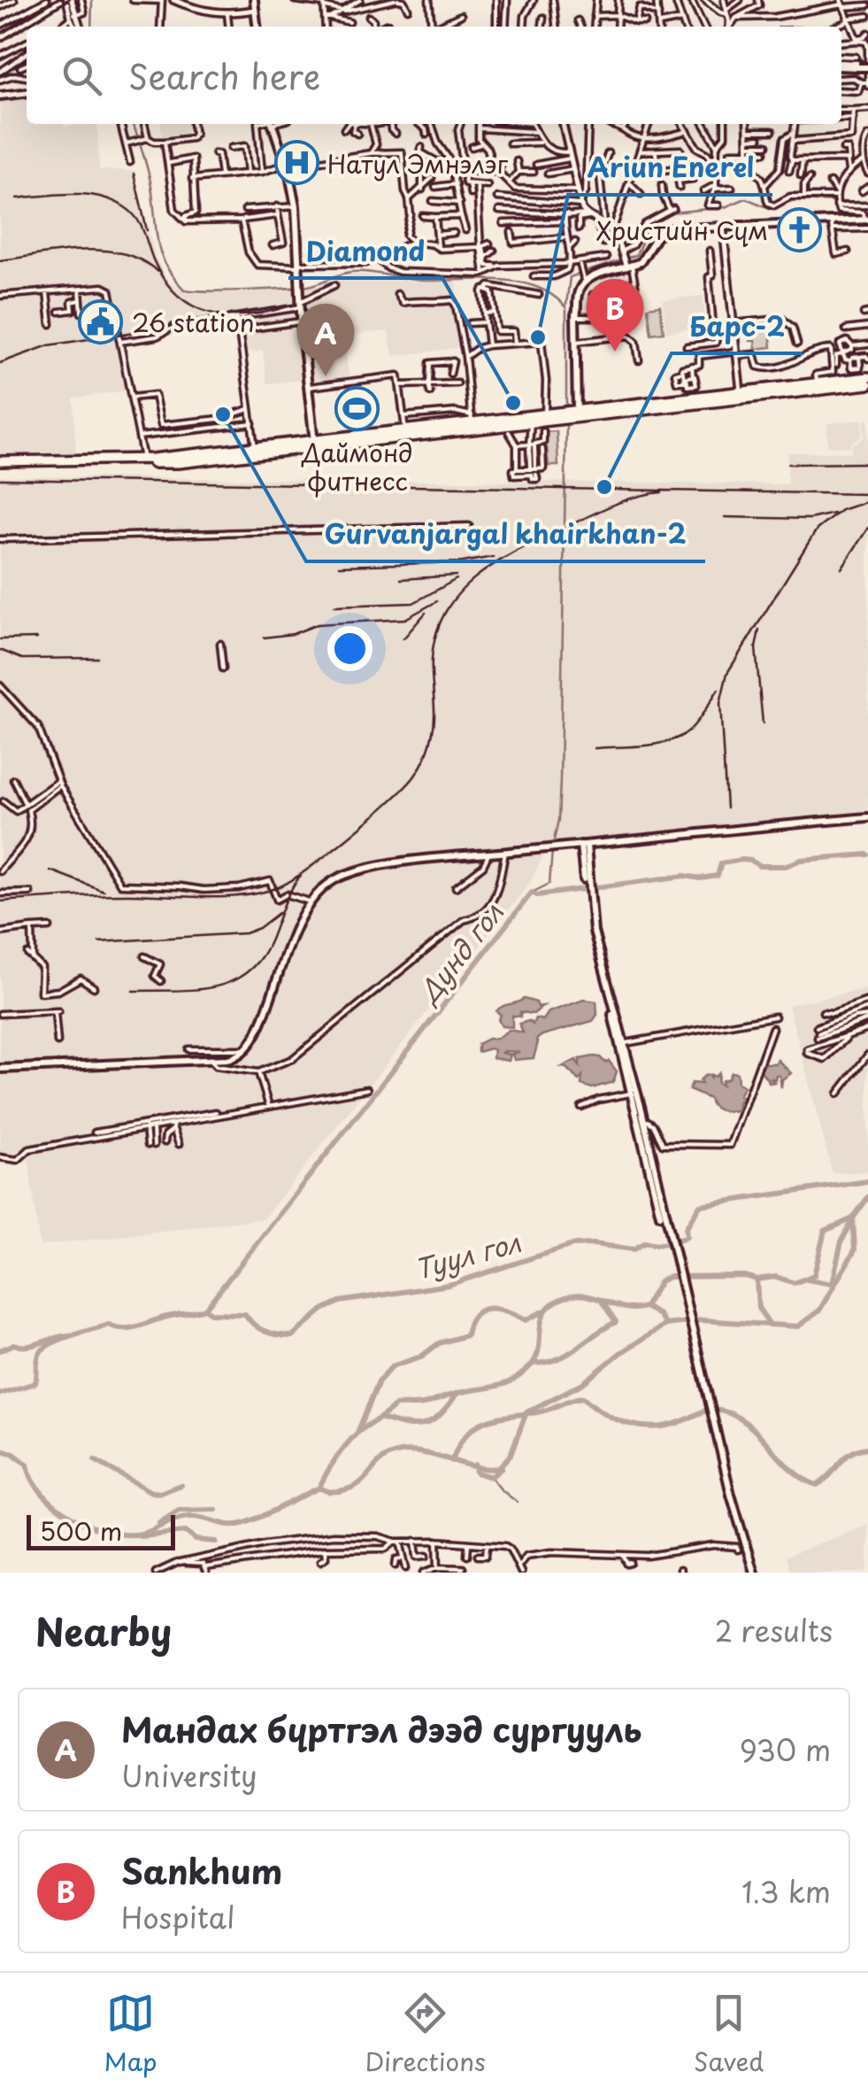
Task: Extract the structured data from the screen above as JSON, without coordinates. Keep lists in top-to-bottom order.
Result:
{
  "water": ["Дунд гол", "Туул гол"],
  "places": {
    "hospital": ["Натул Эмнэлэг"],
    "church": ["Христийн Сүм"],
    "public building": ["26 station"],
    "other": [
      "Ariun Enerel",
      "Diamond",
      "Gurvanjargal khairkhan-2",
      "Барс-2"
    ],
    "sports": ["Даймонд фитнесс"]
  },
  "scale_bar": "500 m",
  "page": {
    "search": "Search here",
    "pins": ["B", "A"],
    "scale": "500 m",
    "heading": ["Nearby", "2 results"],
    "list": [
      {
        "mark": "A",
        "name": "Мандах бүртгэл дээд сургууль",
        "note": "University",
        "value": "930 m"
      },
      {
        "mark": "B",
        "name": "Sankhum",
        "note": "Hospital",
        "value": "1.3 km"
      }
    ],
    "nav": ["Map", "Directions", "Saved"]
  }
}
